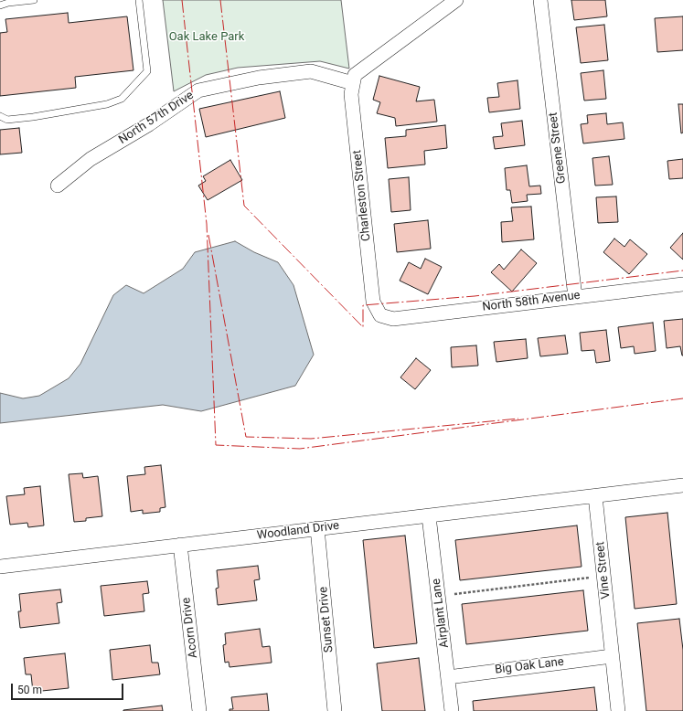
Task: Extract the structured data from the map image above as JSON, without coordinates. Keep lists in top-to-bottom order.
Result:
{
  "streets": {
    "street": [
      "North 57th Drive",
      "Greene Street",
      "Charleston Street",
      "North 58th Avenue",
      "Woodland Drive",
      "Vine Street",
      "Airplant Lane",
      "Sunset Drive",
      "Acorn Drive",
      "Big Oak Lane"
    ]
  },
  "crossings": [
    ["North 57th Drive", "Charleston Street"],
    ["Greene Street", "North 58th Avenue"],
    ["Charleston Street", "North 58th Avenue"],
    ["Woodland Drive", "Vine Street"],
    ["Woodland Drive", "Airplant Lane"],
    ["Woodland Drive", "Sunset Drive"],
    ["Woodland Drive", "Acorn Drive"],
    ["Vine Street", "Big Oak Lane"],
    ["Airplant Lane", "Big Oak Lane"]
  ],
  "parks": ["Oak Lake Park"],
  "scale_bar": "50 m"
}
